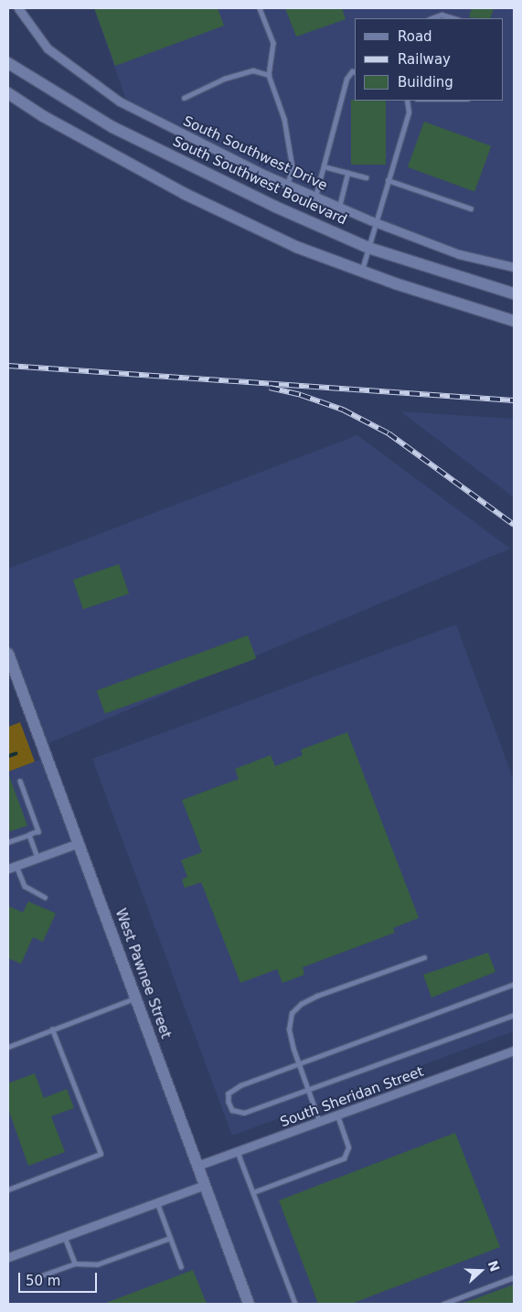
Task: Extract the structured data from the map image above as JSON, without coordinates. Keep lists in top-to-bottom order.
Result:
{
  "streets": {
    "main road": ["South Southwest Boulevard", "West Pawnee Street"],
    "street": ["South Southwest Drive", "South Sheridan Street"]
  },
  "crossings": [
    ["West Pawnee Street", "South Sheridan Street"]
  ],
  "legend": ["Road", "Railway", "Building"],
  "scale_bar": "50 m",
  "north": "right"
}
